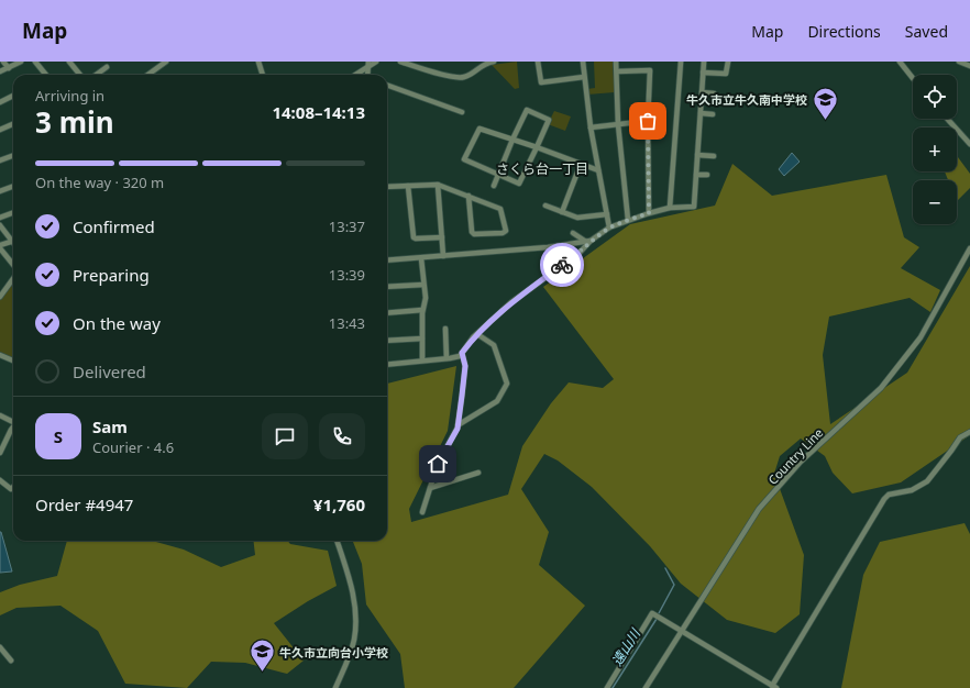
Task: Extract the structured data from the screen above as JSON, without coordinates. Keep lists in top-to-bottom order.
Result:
{
  "streets": {
    "street": ["Country Line"]
  },
  "districts": ["さくら台一丁目"],
  "water": ["遠山川"],
  "places": {
    "school or university": ["牛久市立牛久南中学校", "牛久市立向台小学校"]
  },
  "page": {
    "header": "Map",
    "nav": ["Map", "Directions", "Saved"],
    "map_buttons": ["+", "−"],
    "heading": ["3 min", "Arriving in", "14:08–14:13"],
    "panel": [
      "Sam",
      "Courier · 4.6",
      "Order #4947",
      "¥1,760"
    ],
    "bar": "On the way · 320 m",
    "list": [
      ["Confirmed", "13:37"],
      ["Preparing", "13:39"],
      ["On the way", "13:43"],
      "Delivered"
    ],
    "round": "S"
  }
}
